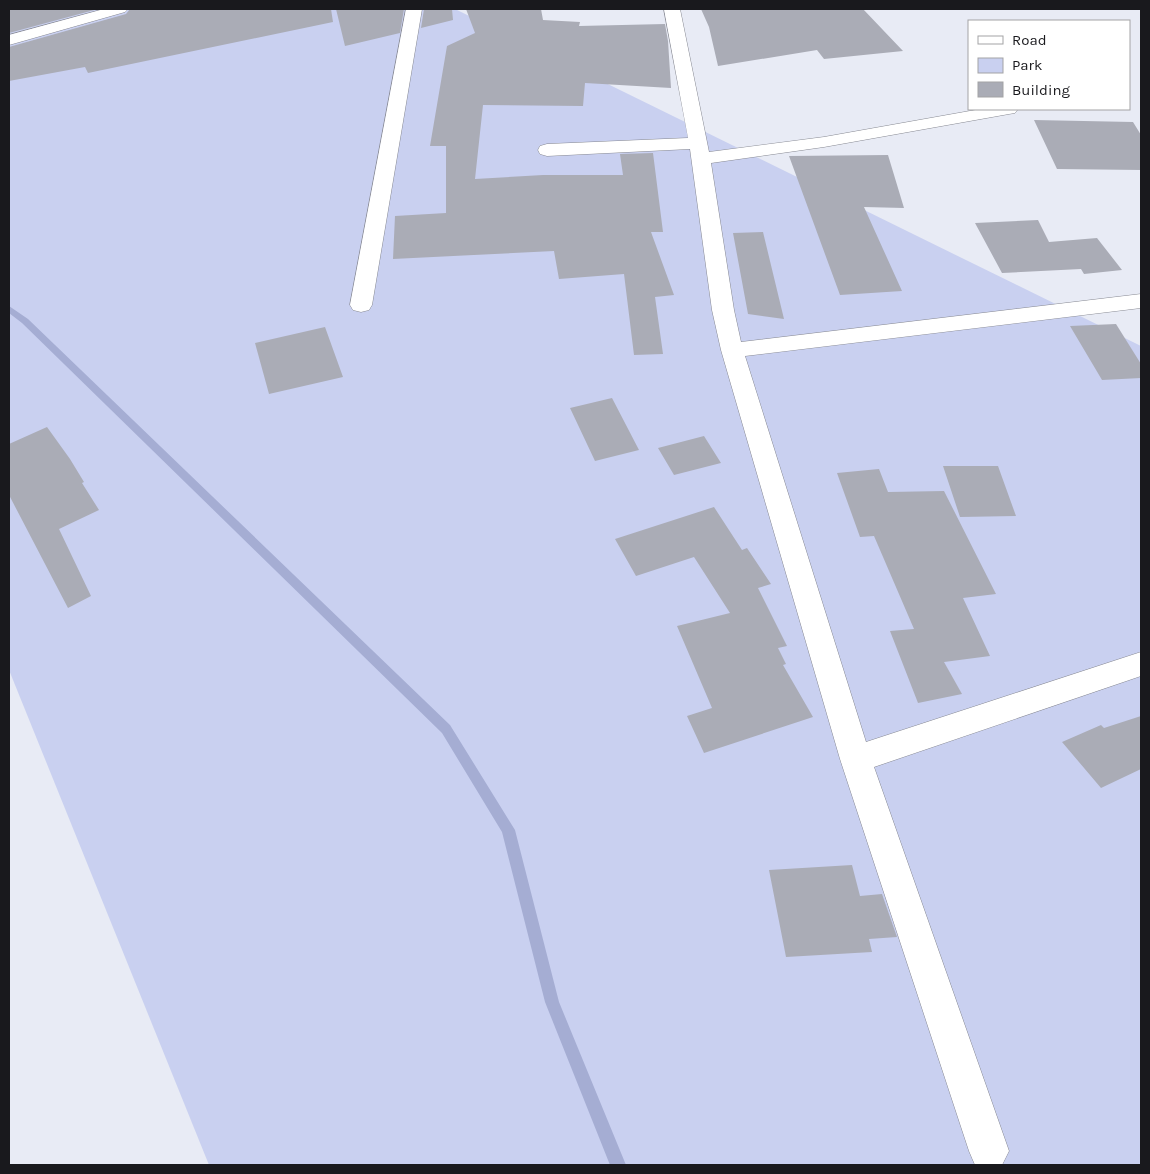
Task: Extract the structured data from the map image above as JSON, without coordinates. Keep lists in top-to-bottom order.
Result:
{
  "legend": ["Road", "Park", "Building"]
}
